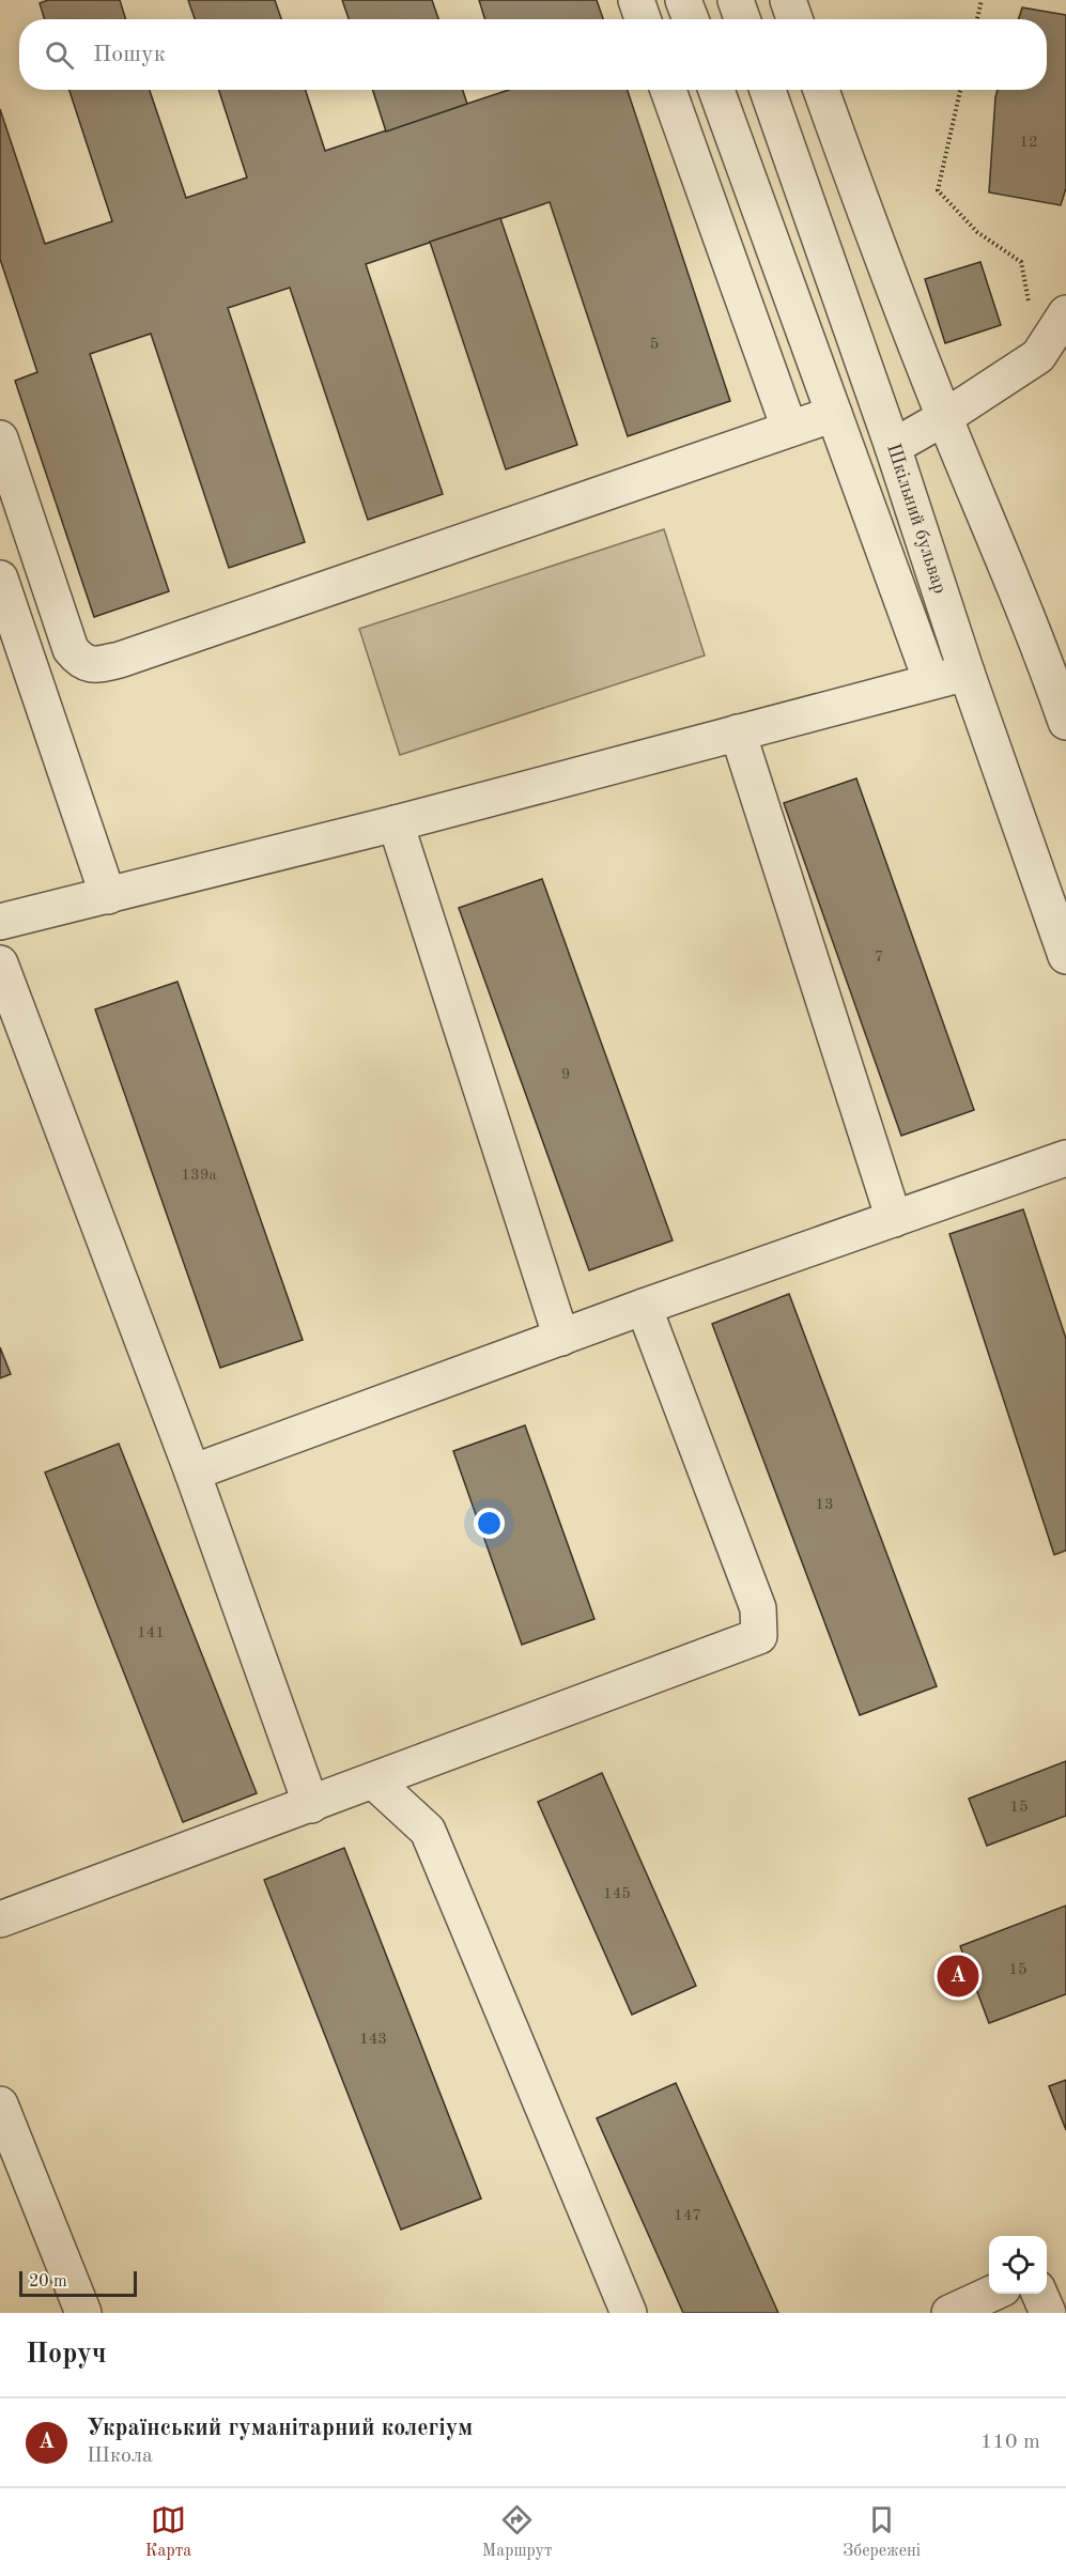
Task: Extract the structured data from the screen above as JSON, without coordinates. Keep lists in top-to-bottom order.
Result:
{
  "streets": {
    "street": ["Шкільний бульвар"]
  },
  "house_numbers": [
    "12",
    "5",
    "7",
    "9",
    "139а",
    "13",
    "141",
    "15",
    "145",
    "15",
    "143",
    "147"
  ],
  "scale_bar": "20 m",
  "page": {
    "search": "Пошук",
    "pins": "A",
    "scale": "20 m",
    "heading": "Поруч",
    "list": [
      {
        "mark": "A",
        "name": "Український гуманітарний колегіум",
        "note": "Школа",
        "value": "110 m"
      }
    ],
    "nav": ["Карта", "Маршрут", "Збережені"]
  }
}
